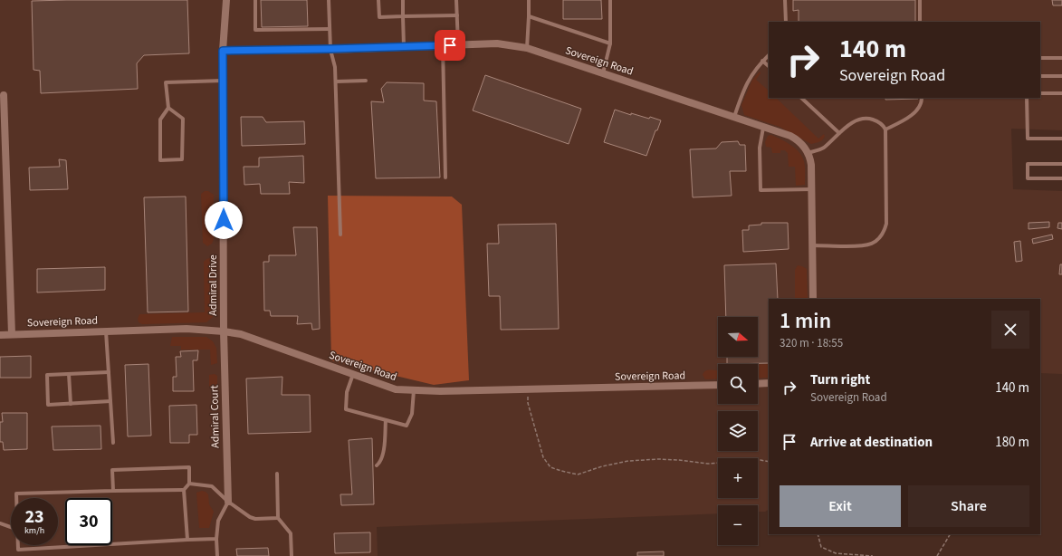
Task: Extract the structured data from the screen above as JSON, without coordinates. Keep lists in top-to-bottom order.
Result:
{
  "streets": {
    "street": ["Sovereign Road", "Admiral Drive", "Admiral Court"]
  },
  "crossings": [
    ["Sovereign Road", "Admiral Drive"],
    ["Sovereign Road", "Admiral Court"],
    ["Admiral Drive", "Admiral Court"]
  ],
  "north": "right",
  "page": {
    "turn": ["140 m", "Sovereign Road"],
    "heading": ["1 min", "320 m · 18:55"],
    "map_buttons": ["+", "−"],
    "list": [
      {
        "name": "Turn right",
        "note": "Sovereign Road",
        "value": "140 m"
      },
      {
        "name": "Arrive at destination",
        "value": "180 m"
      }
    ],
    "buttons": ["Exit", "Share"],
    "speed": "23 km/h",
    "limit": "30"
  }
}
